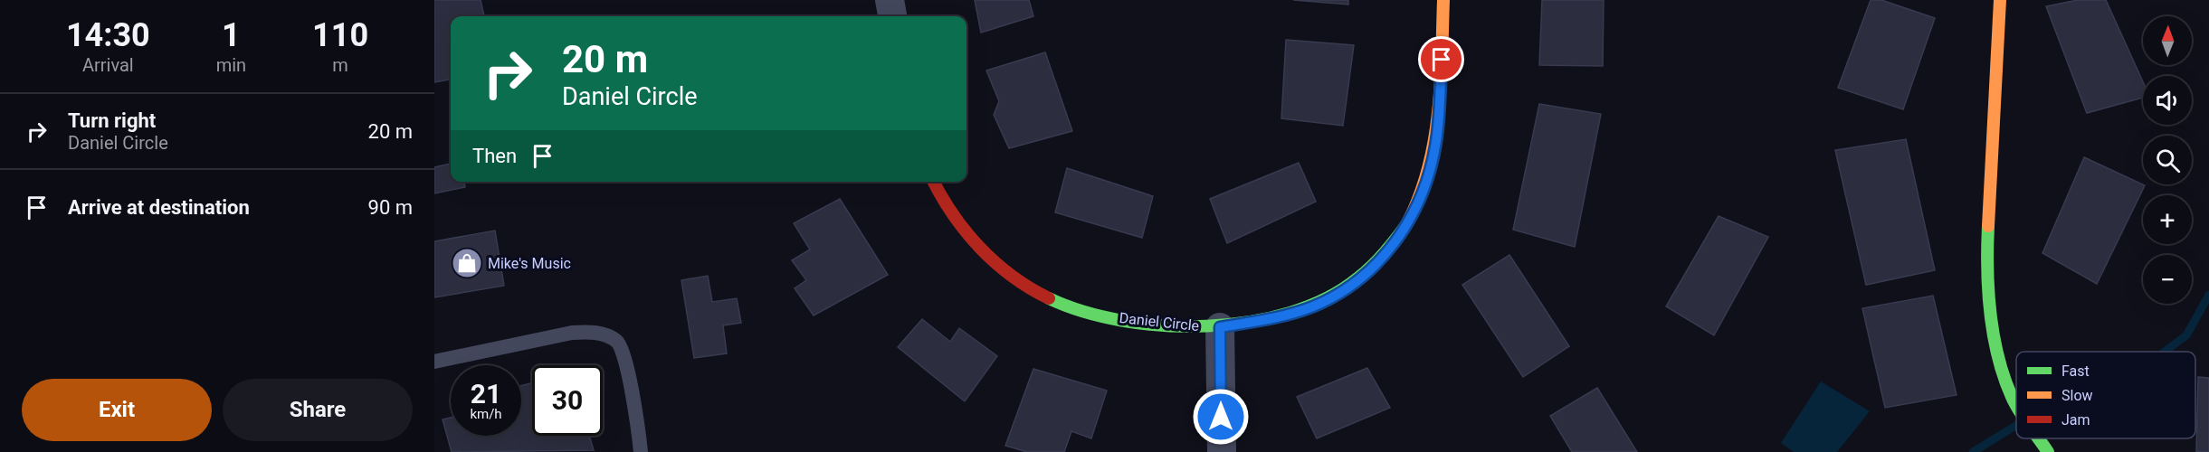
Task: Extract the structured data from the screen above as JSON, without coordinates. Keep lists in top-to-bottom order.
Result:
{
  "streets": {
    "street": ["Daniel Circle"]
  },
  "places": {
    "shop": ["Mike's Music"]
  },
  "legend": ["Fast", "Slow", "Jam"],
  "north": "top",
  "page": {
    "eta": [
      "14:30",
      "Arrival",
      "1",
      "min",
      "110",
      "m"
    ],
    "map_buttons": ["+", "−"],
    "turn": ["20 m", "Daniel Circle"],
    "list": [
      {
        "name": "Turn right",
        "note": "Daniel Circle",
        "value": "20 m"
      },
      {
        "name": "Arrive at destination",
        "value": "90 m"
      }
    ],
    "then": "Then",
    "speed": "21 km/h",
    "limit": "30",
    "buttons": ["Exit", "Share"]
  }
}
